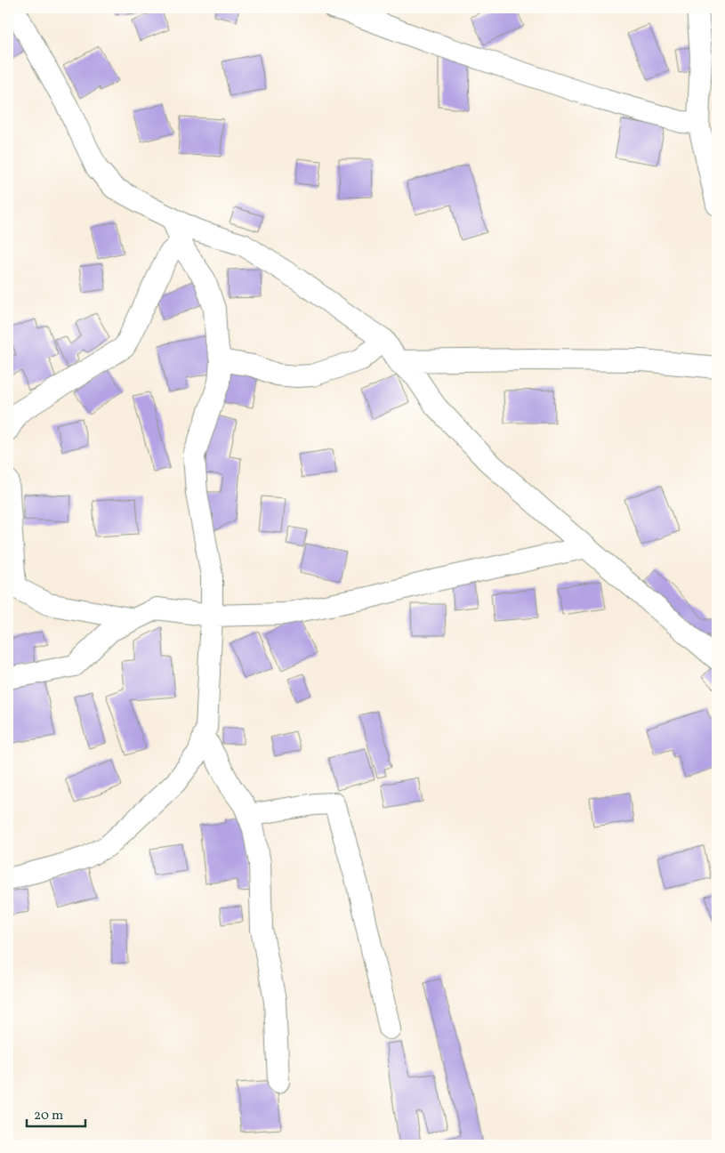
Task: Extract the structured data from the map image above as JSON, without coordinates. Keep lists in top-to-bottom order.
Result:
{
  "scale_bar": "20 m"
}
